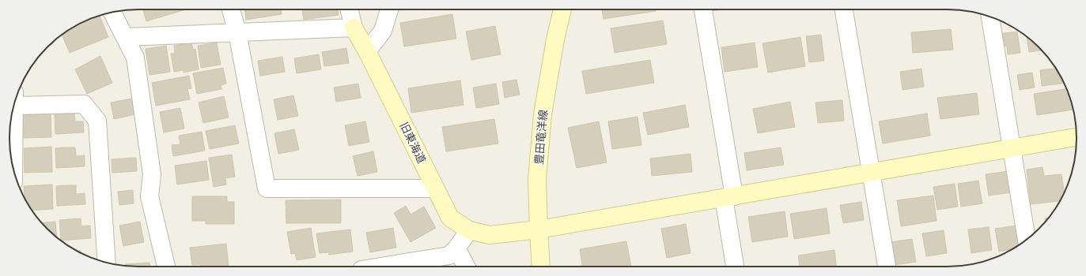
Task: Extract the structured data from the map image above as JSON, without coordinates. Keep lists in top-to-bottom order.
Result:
{
  "streets": {
    "street": ["豊田竜洋線", "旧東海道"]
  }
}
